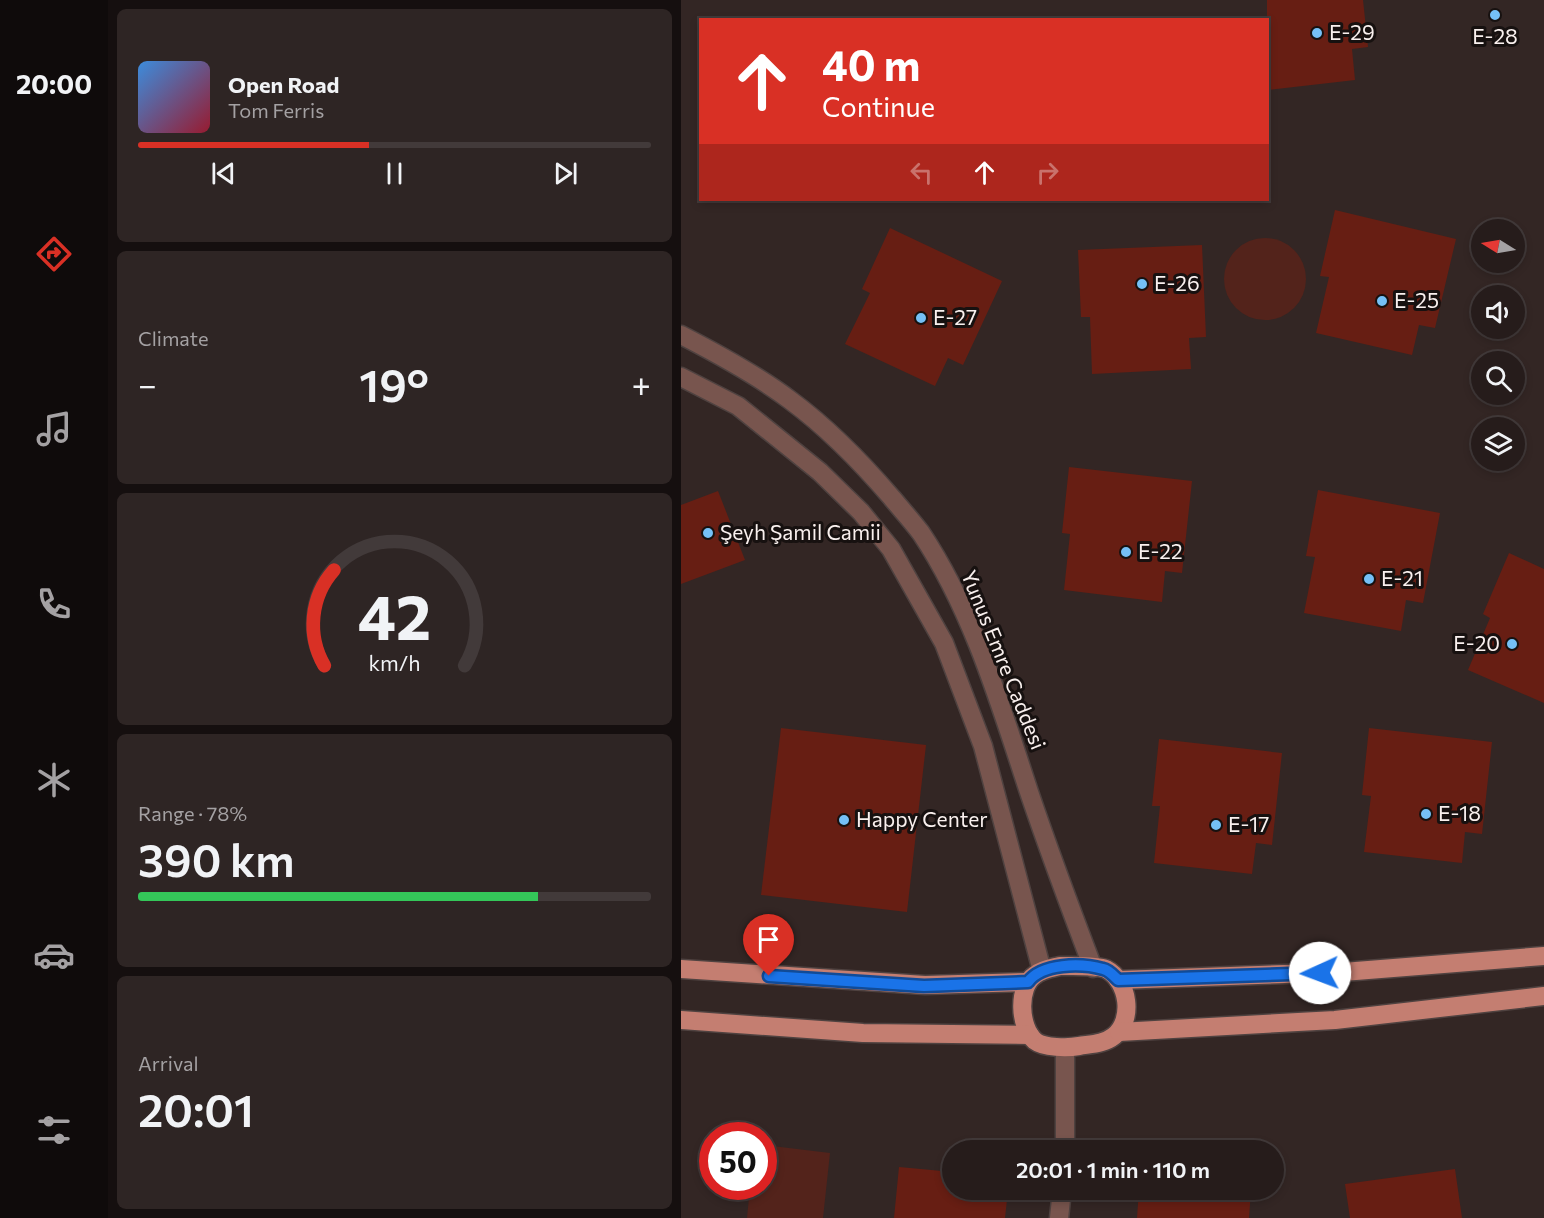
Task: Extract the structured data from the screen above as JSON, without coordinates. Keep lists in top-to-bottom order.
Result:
{
  "streets": {
    "street": ["Yunus Emre Caddesi"]
  },
  "places": [
    "E-28",
    "E-29",
    "E-26",
    "E-25",
    "E-27",
    "Şeyh Şamil Camii",
    "E-22",
    "E-21",
    "E-20",
    "E-18",
    "Happy Center",
    "E-17"
  ],
  "north": "left",
  "page": {
    "tabs": "20:00",
    "turn": ["40 m", "Continue"],
    "song": ["Open Road", "Tom Ferris"],
    "tile": [
      "Climate",
      ["Range · 78%", "390 km"],
      ["Arrival", "20:01"]
    ],
    "heat": ["−", "19°", "+"],
    "limit": "50",
    "trip": "20:01 · 1 min · 110 m",
    "gauge": ["42", "km/h"]
  }
}
